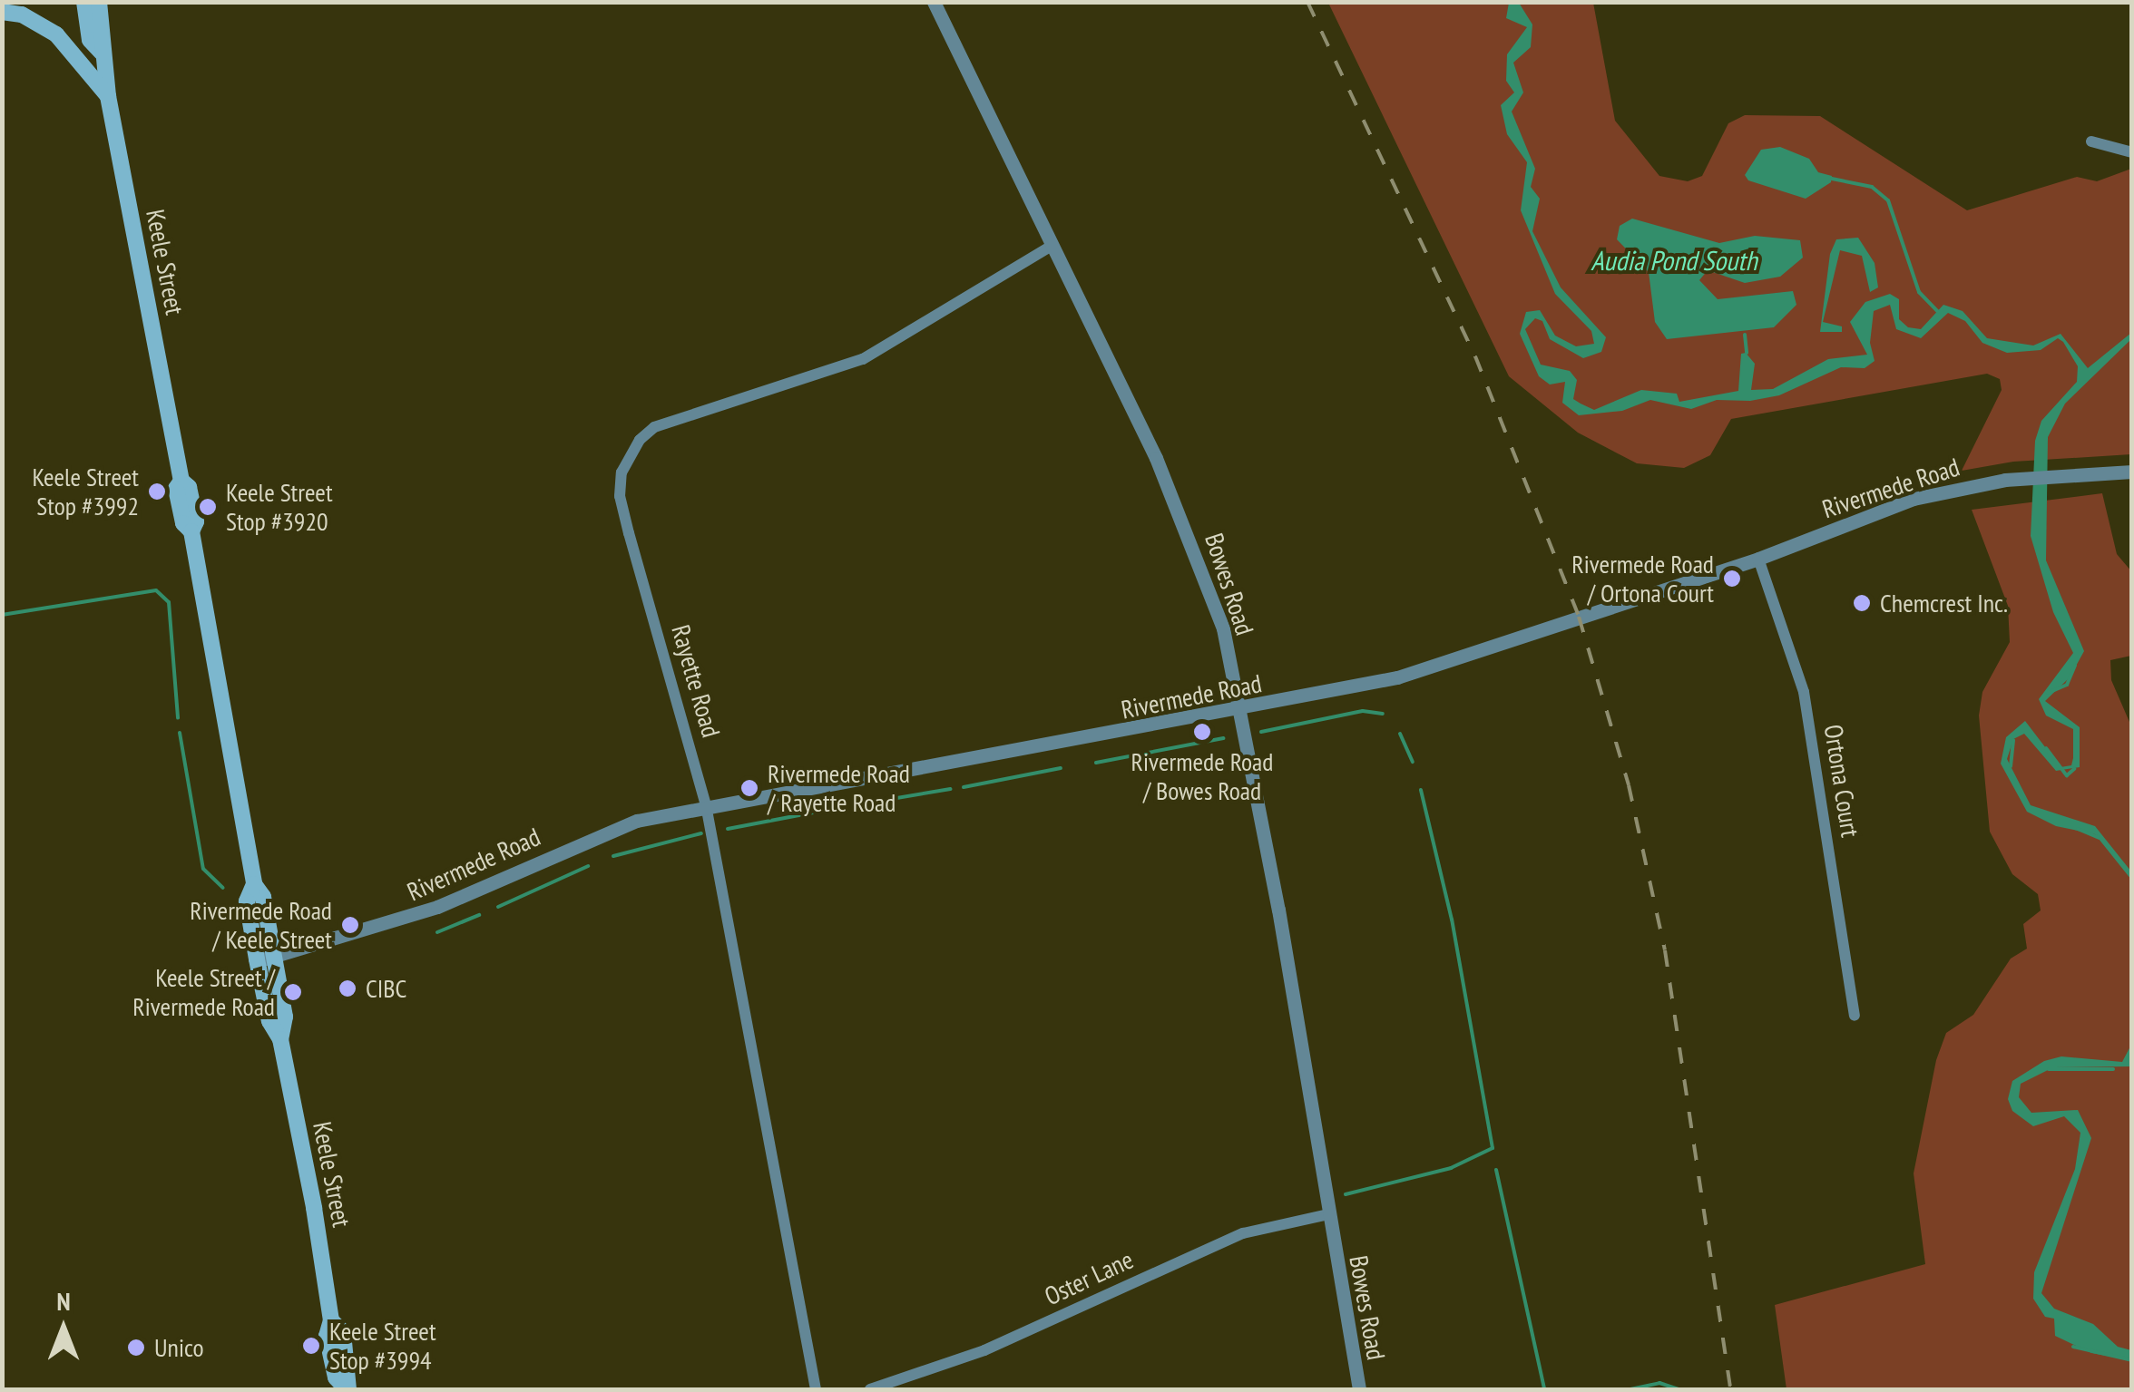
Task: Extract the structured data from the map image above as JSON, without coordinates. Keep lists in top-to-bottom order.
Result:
{
  "streets": {
    "main road": ["Keele Street"],
    "street": [
      "Rivermede Road",
      "Bowes Road",
      "Rayette Road",
      "Ortona Court",
      "Oster Lane"
    ]
  },
  "crossings": [
    ["Keele Street", "Rivermede Road"],
    ["Rivermede Road", "Bowes Road"],
    ["Rivermede Road", "Rayette Road"],
    ["Rivermede Road", "Ortona Court"],
    ["Bowes Road", "Rayette Road"],
    ["Bowes Road", "Oster Lane"]
  ],
  "water": ["Audia Pond South"],
  "places": [
    "Keele Street Stop #3992",
    "Keele Street Stop #3920",
    "Rivermede Road / Ortona Court",
    "Chemcrest Inc.",
    "Rivermede Road / Bowes Road",
    "Rivermede Road / Rayette Road",
    "Rivermede Road / Keele Street",
    "CIBC",
    "Keele Street / Rivermede Road",
    "Keele Street Stop #3994",
    "Unico"
  ],
  "north": "top"
}
